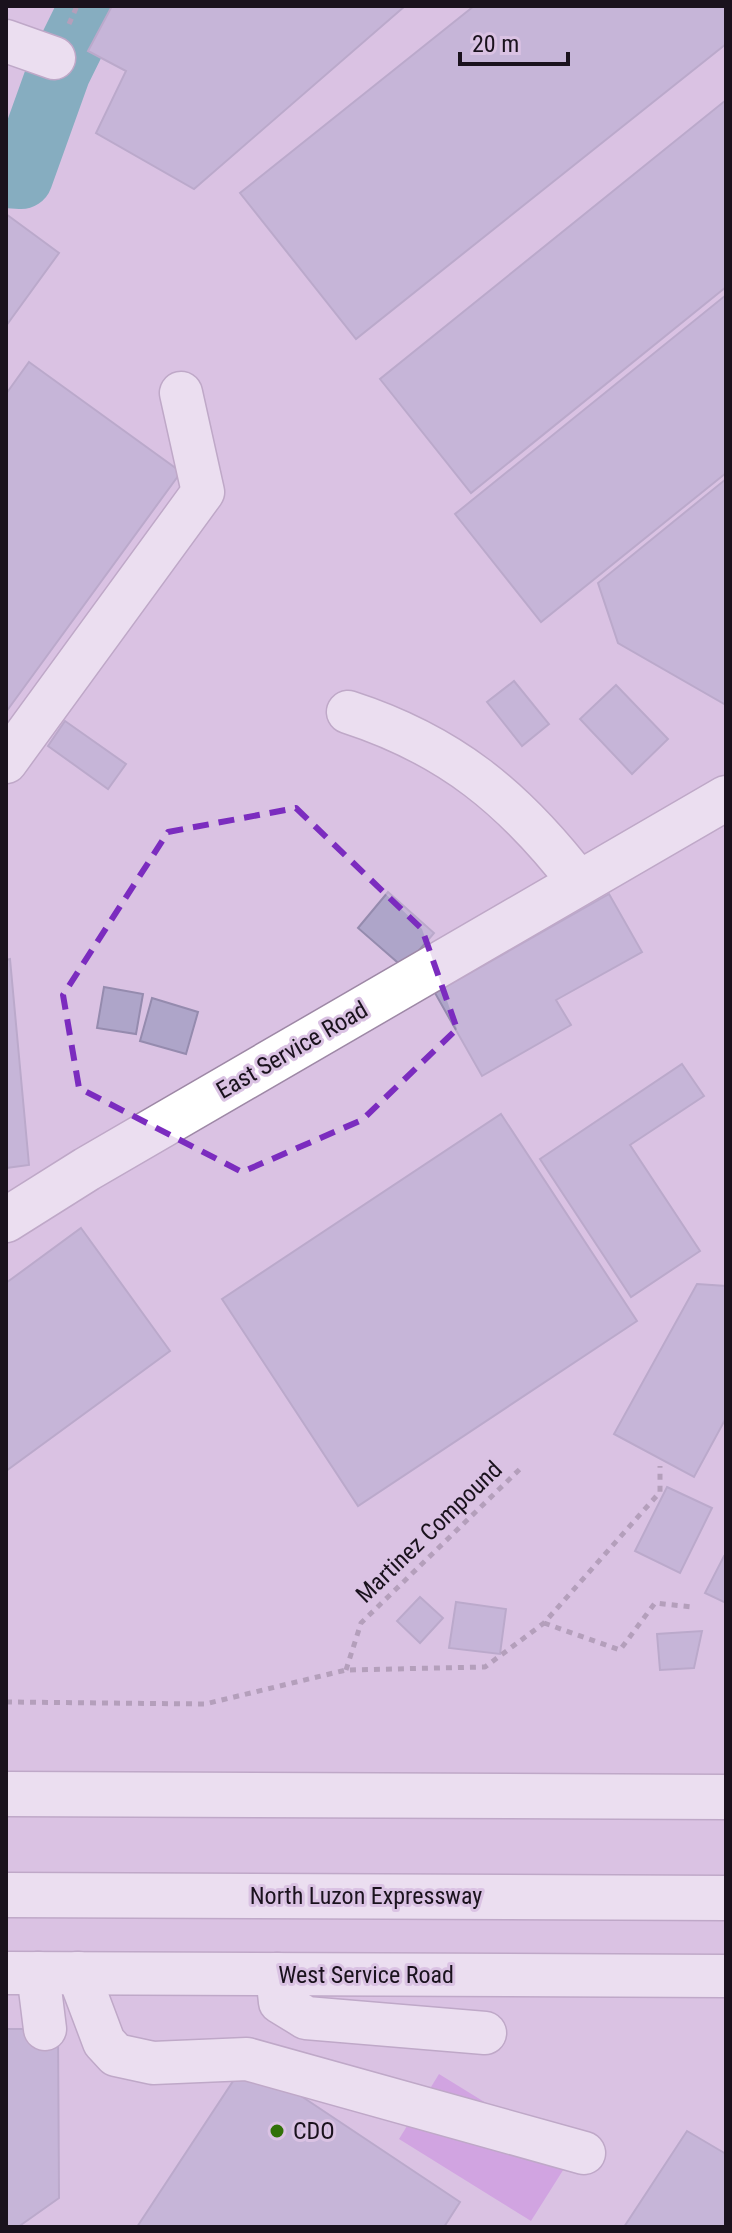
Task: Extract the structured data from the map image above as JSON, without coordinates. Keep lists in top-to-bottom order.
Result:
{
  "streets": {
    "main road": ["East Service Road", "North Luzon Expressway"],
    "street": ["West Service Road"],
    "path": ["Martinez Compound"]
  },
  "places": ["CDO"],
  "scale_bar": "20 m"
}
